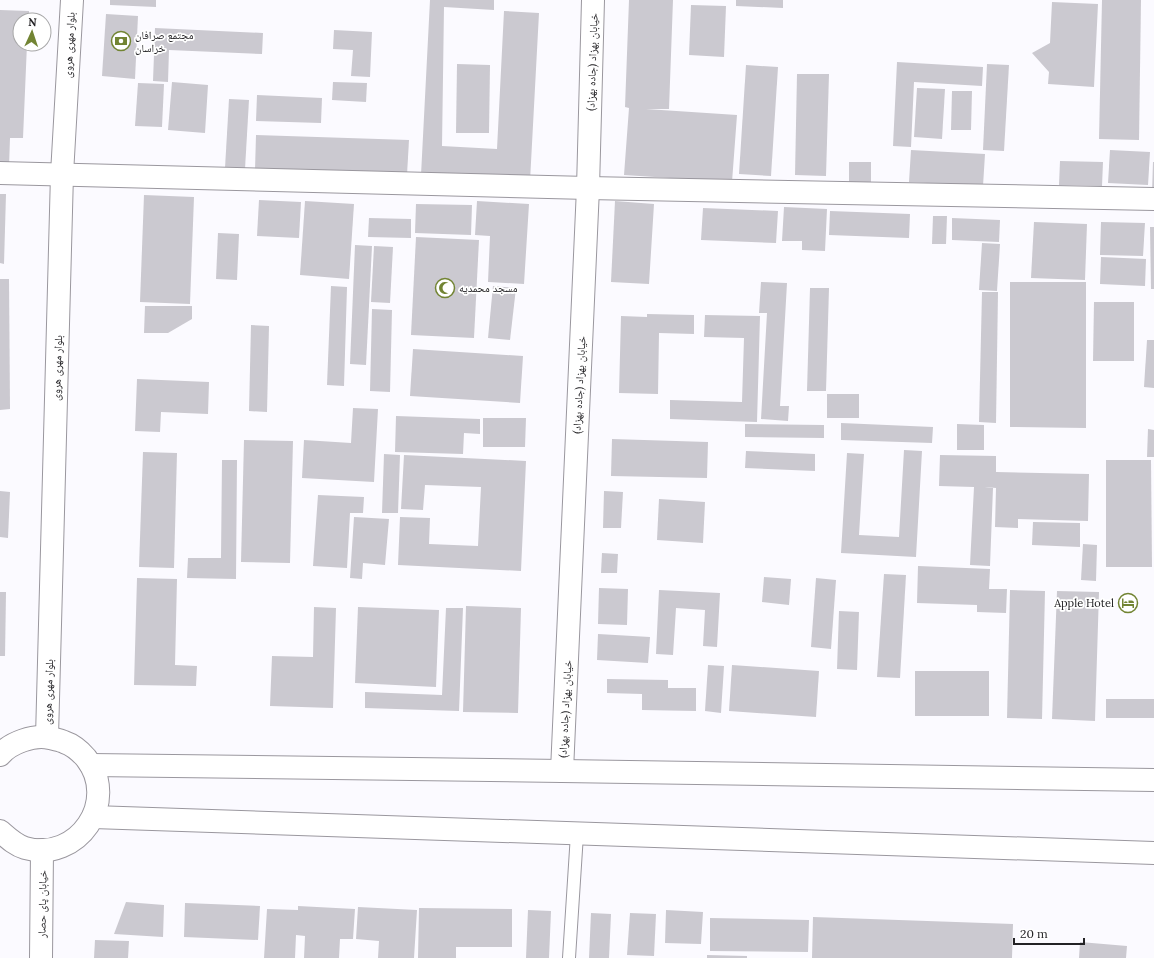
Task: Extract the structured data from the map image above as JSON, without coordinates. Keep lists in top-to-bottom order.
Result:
{
  "streets": {
    "main road": ["بلوار مهری هروی", "خیابان بهزاد (جاده بهزاد)", "خیابان پای حصار"]
  },
  "places": {
    "bank": ["مجتمع صرافان خراسان"],
    "mosque": ["مسجد محمدیه"],
    "hotel": ["Apple Hotel"]
  },
  "scale_bar": "20 m",
  "north": "top"
}
